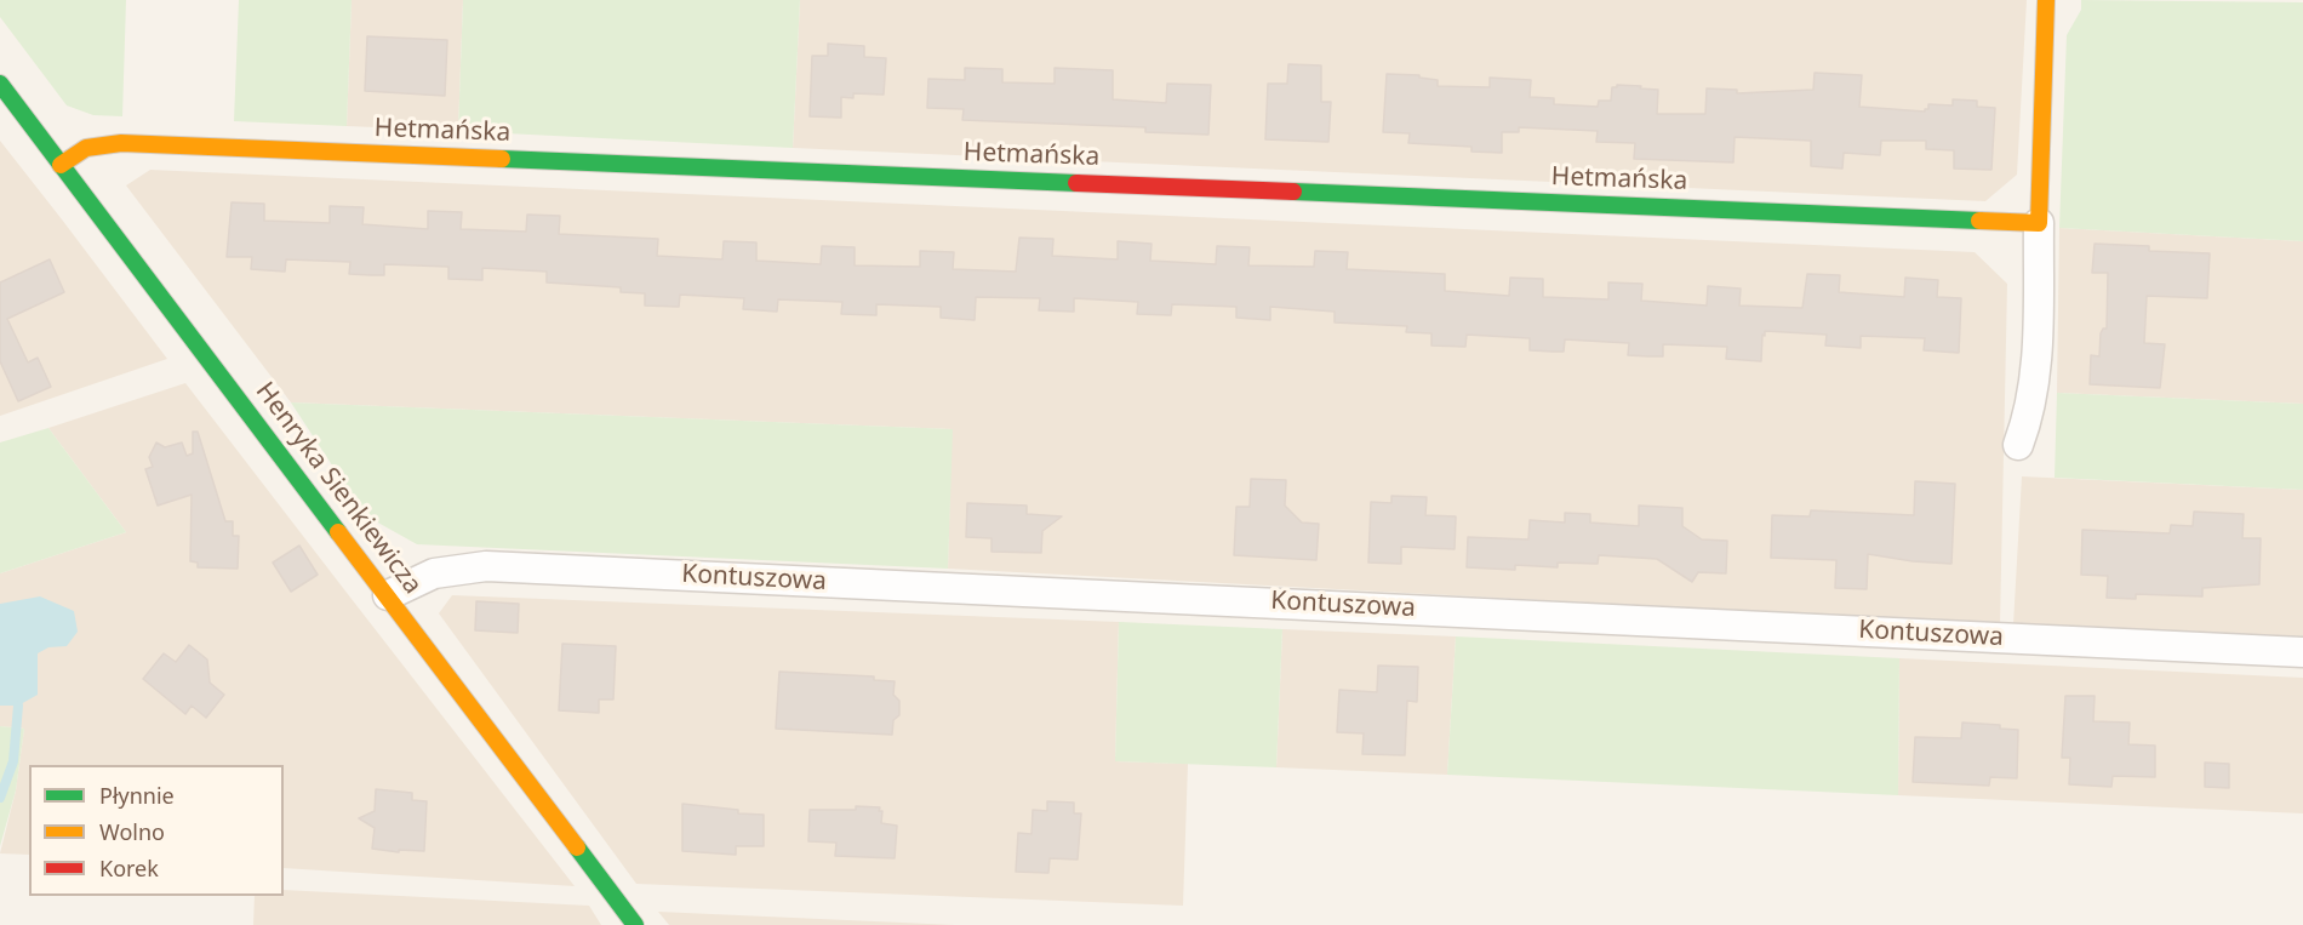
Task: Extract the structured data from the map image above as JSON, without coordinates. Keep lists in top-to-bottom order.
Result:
{
  "streets": {
    "street": ["Hetmańska", "Henryka Sienkiewicza", "Kontuszowa"]
  },
  "crossings": [
    ["Hetmańska", "Henryka Sienkiewicza"],
    ["Henryka Sienkiewicza", "Kontuszowa"]
  ],
  "legend": ["Płynnie", "Wolno", "Korek"]
}
